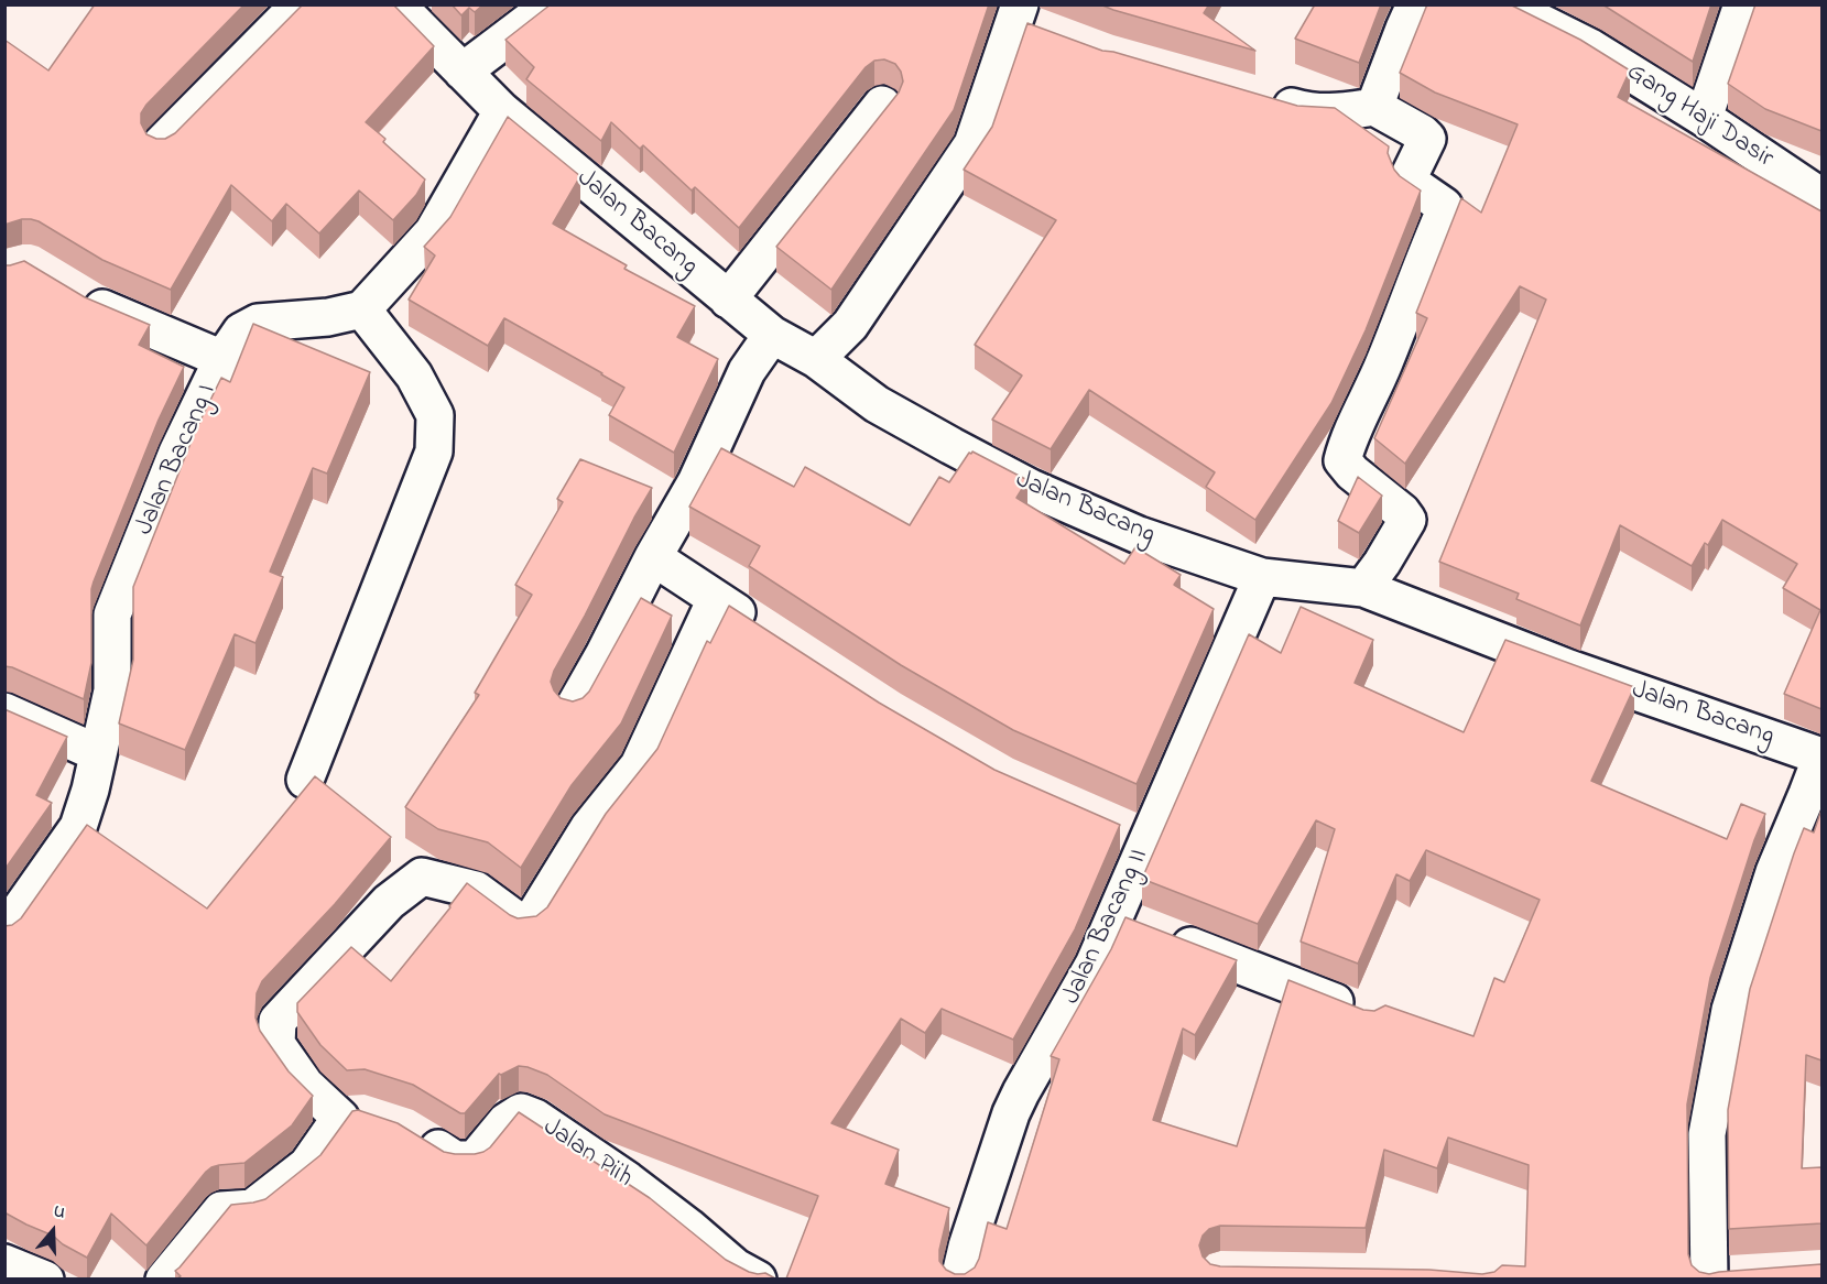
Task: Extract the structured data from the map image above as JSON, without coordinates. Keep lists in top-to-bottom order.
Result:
{
  "streets": {
    "street": [
      "Gang Haji Dasir",
      "Jalan Bacang",
      "Jalan Bacang I",
      "Jalan Bacang II",
      "Jalan Piih"
    ]
  },
  "crossings": [
    ["Jalan Bacang", "Jalan Bacang II"]
  ],
  "north": "top"
}
